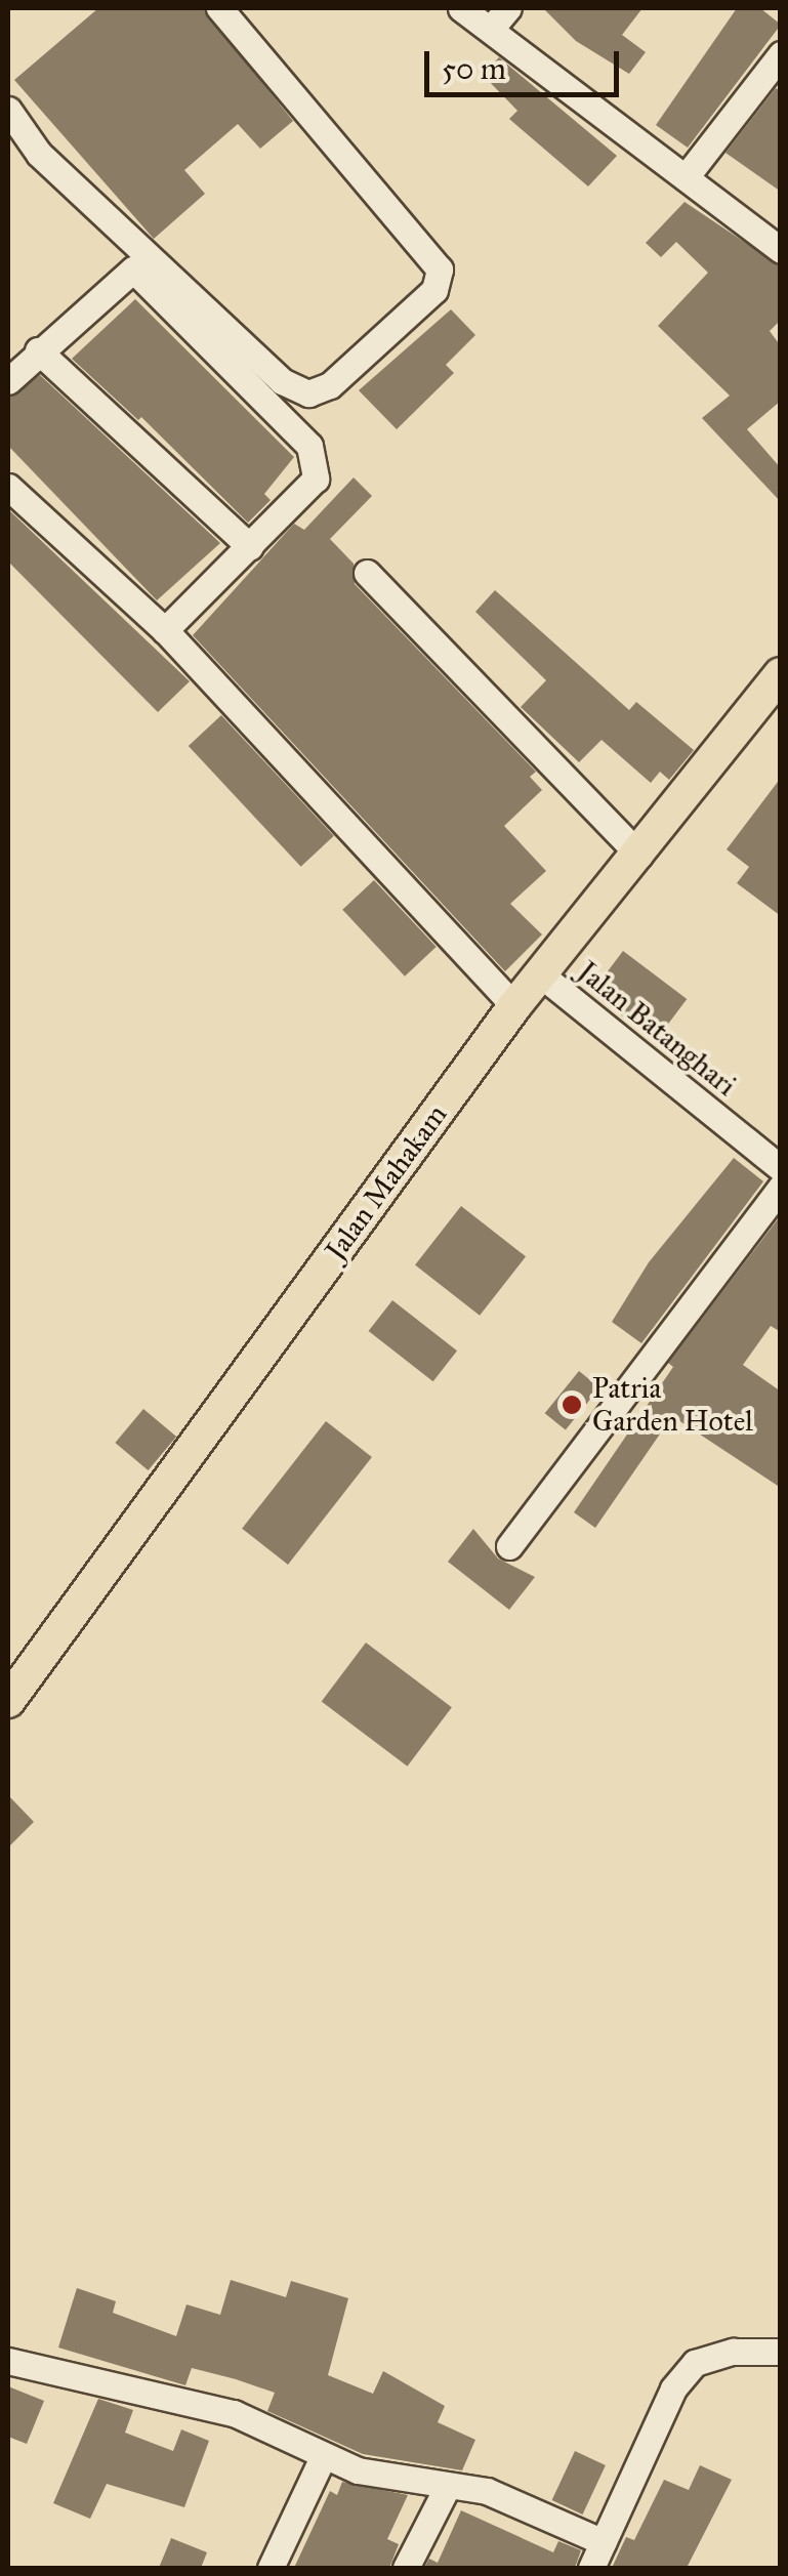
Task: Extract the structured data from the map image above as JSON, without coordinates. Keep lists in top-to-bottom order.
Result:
{
  "streets": {
    "main road": ["Jalan Mahakam"],
    "street": ["Jalan Batanghari"]
  },
  "crossings": [
    ["Jalan Batanghari", "Jalan Mahakam"]
  ],
  "places": ["Patria Garden Hotel"],
  "scale_bar": "50 m"
}
